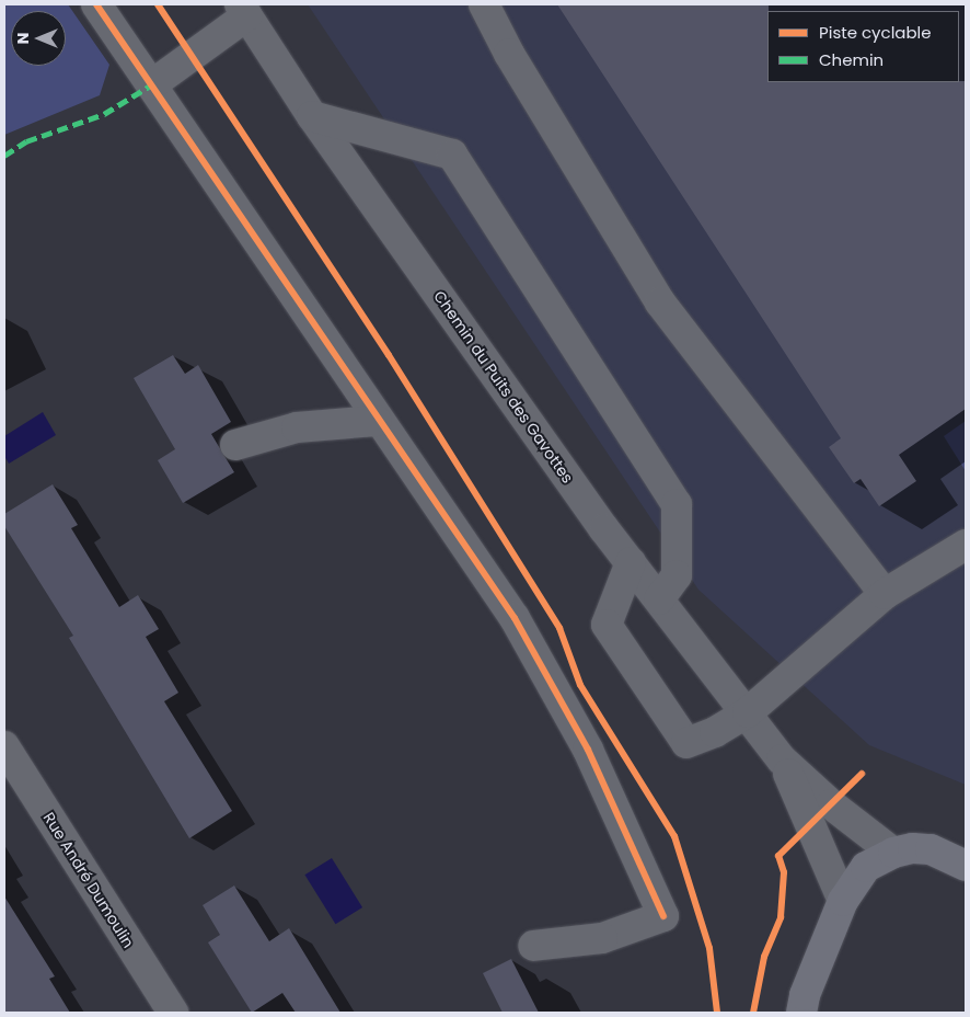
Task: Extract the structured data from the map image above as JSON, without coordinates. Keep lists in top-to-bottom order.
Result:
{
  "streets": {
    "street": ["Chemin du Puits des Gavottes", "Rue André Dumoulin"]
  },
  "legend": ["Piste cyclable", "Chemin"],
  "north": "left"
}
